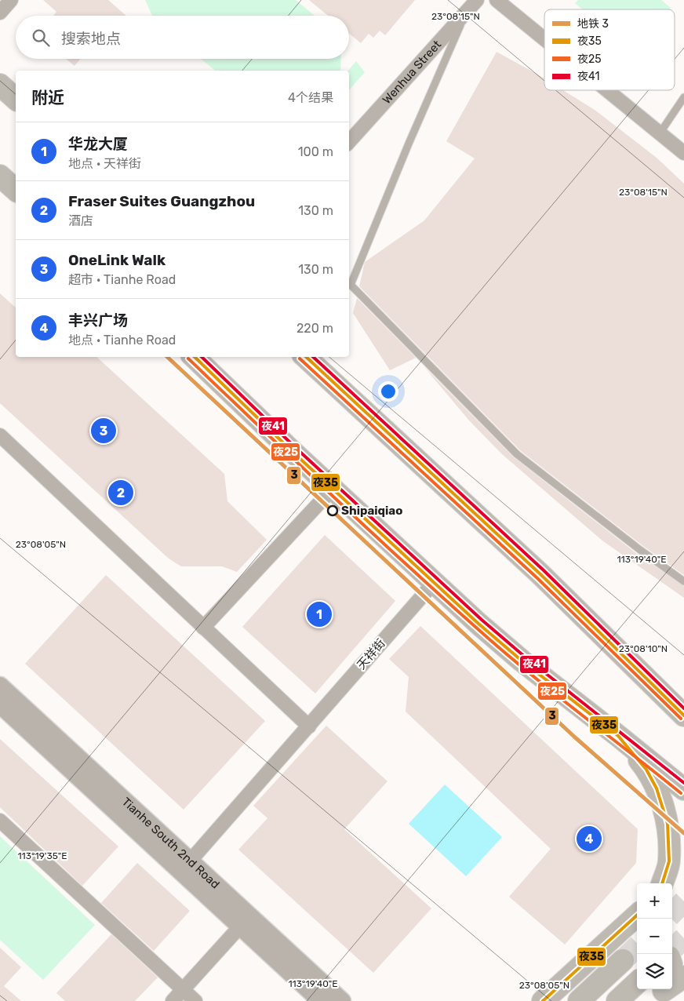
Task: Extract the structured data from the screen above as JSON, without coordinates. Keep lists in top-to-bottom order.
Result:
{
  "streets": {
    "street": ["Wenhua Street", "天祥街", "Tianhe South 2nd Road"]
  },
  "crossings": [
    ["天祥街", "Tianhe South 2nd Road"]
  ],
  "places": ["Shipaiqiao"],
  "lines": [
    "metro line 3",
    "transit line 夜35",
    "transit line 夜41",
    "transit line 夜25"
  ],
  "legend": [
    "地铁 3",
    "夜35",
    "夜25",
    "夜41"
  ],
  "page": {
    "search": "搜索地点",
    "heading": ["附近", "4个结果"],
    "list": [
      {
        "mark": "1",
        "name": "华龙大厦",
        "note": "地点 · 天祥街",
        "value": "100 m"
      },
      {
        "mark": "2",
        "name": "Fraser Suites Guangzhou",
        "note": "酒店",
        "value": "130 m"
      },
      {
        "mark": "3",
        "name": "OneLink Walk",
        "note": "超市 · Tianhe Road",
        "value": "130 m"
      },
      {
        "mark": "4",
        "name": "丰兴广场",
        "note": "地点 · Tianhe Road",
        "value": "220 m"
      }
    ],
    "pins": [
      "3",
      "2",
      "1",
      "4"
    ],
    "map_buttons": ["+", "−"]
  },
  "coordinates": [
    "23°08'15\"N",
    "23°08'05\"N",
    "113°19'40\"E",
    "23°08'10\"N",
    "113°19'35\"E"
  ]
}
